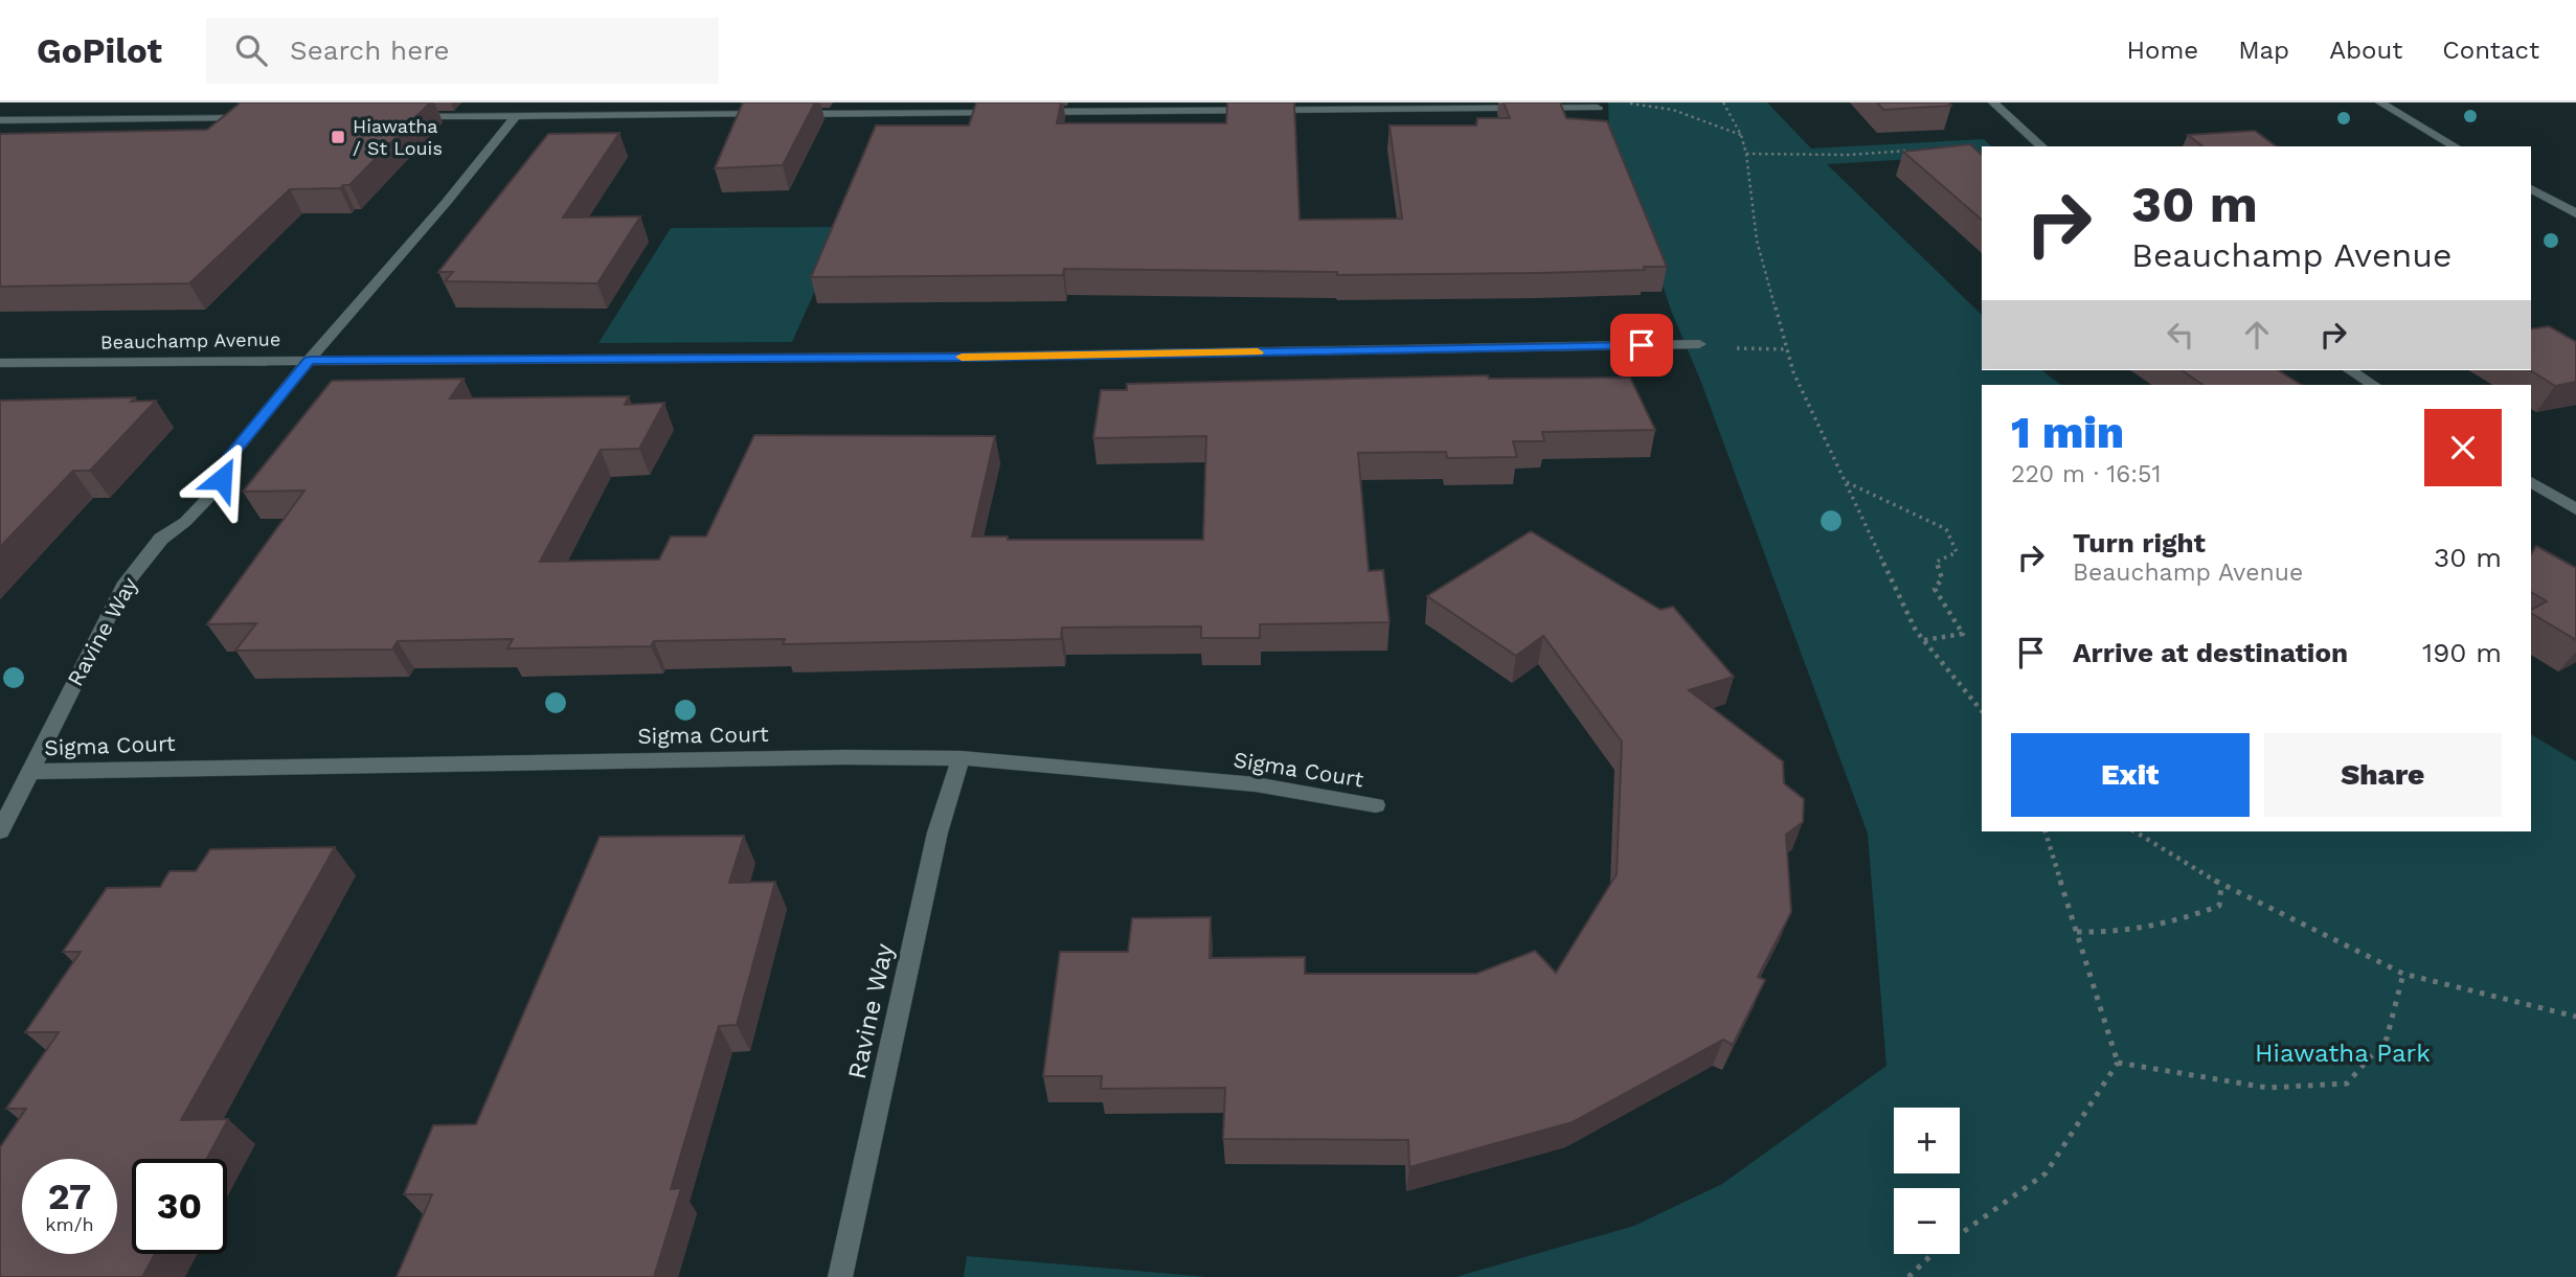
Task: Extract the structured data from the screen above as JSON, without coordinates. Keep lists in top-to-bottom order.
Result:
{
  "streets": {
    "street": ["Beauchamp Avenue", "Ravine Way", "Sigma Court"]
  },
  "crossings": [
    ["Beauchamp Avenue", "Ravine Way"],
    ["Ravine Way", "Sigma Court"]
  ],
  "parks": ["Hiawatha Park"],
  "places": {
    "transit": ["Hiawatha / St Louis"]
  },
  "page": {
    "header": "GoPilot",
    "search": "Search here",
    "nav": [
      "Home",
      "Map",
      "About",
      "Contact"
    ],
    "turn": ["30 m", "Beauchamp Avenue"],
    "heading": ["1 min", "220 m · 16:51"],
    "list": [
      {
        "name": "Turn right",
        "note": "Beauchamp Avenue",
        "value": "30 m"
      },
      {
        "name": "Arrive at destination",
        "value": "190 m"
      }
    ],
    "buttons": ["Exit", "Share"],
    "map_buttons": ["+", "−"],
    "speed": "27 km/h",
    "limit": "30"
  }
}
